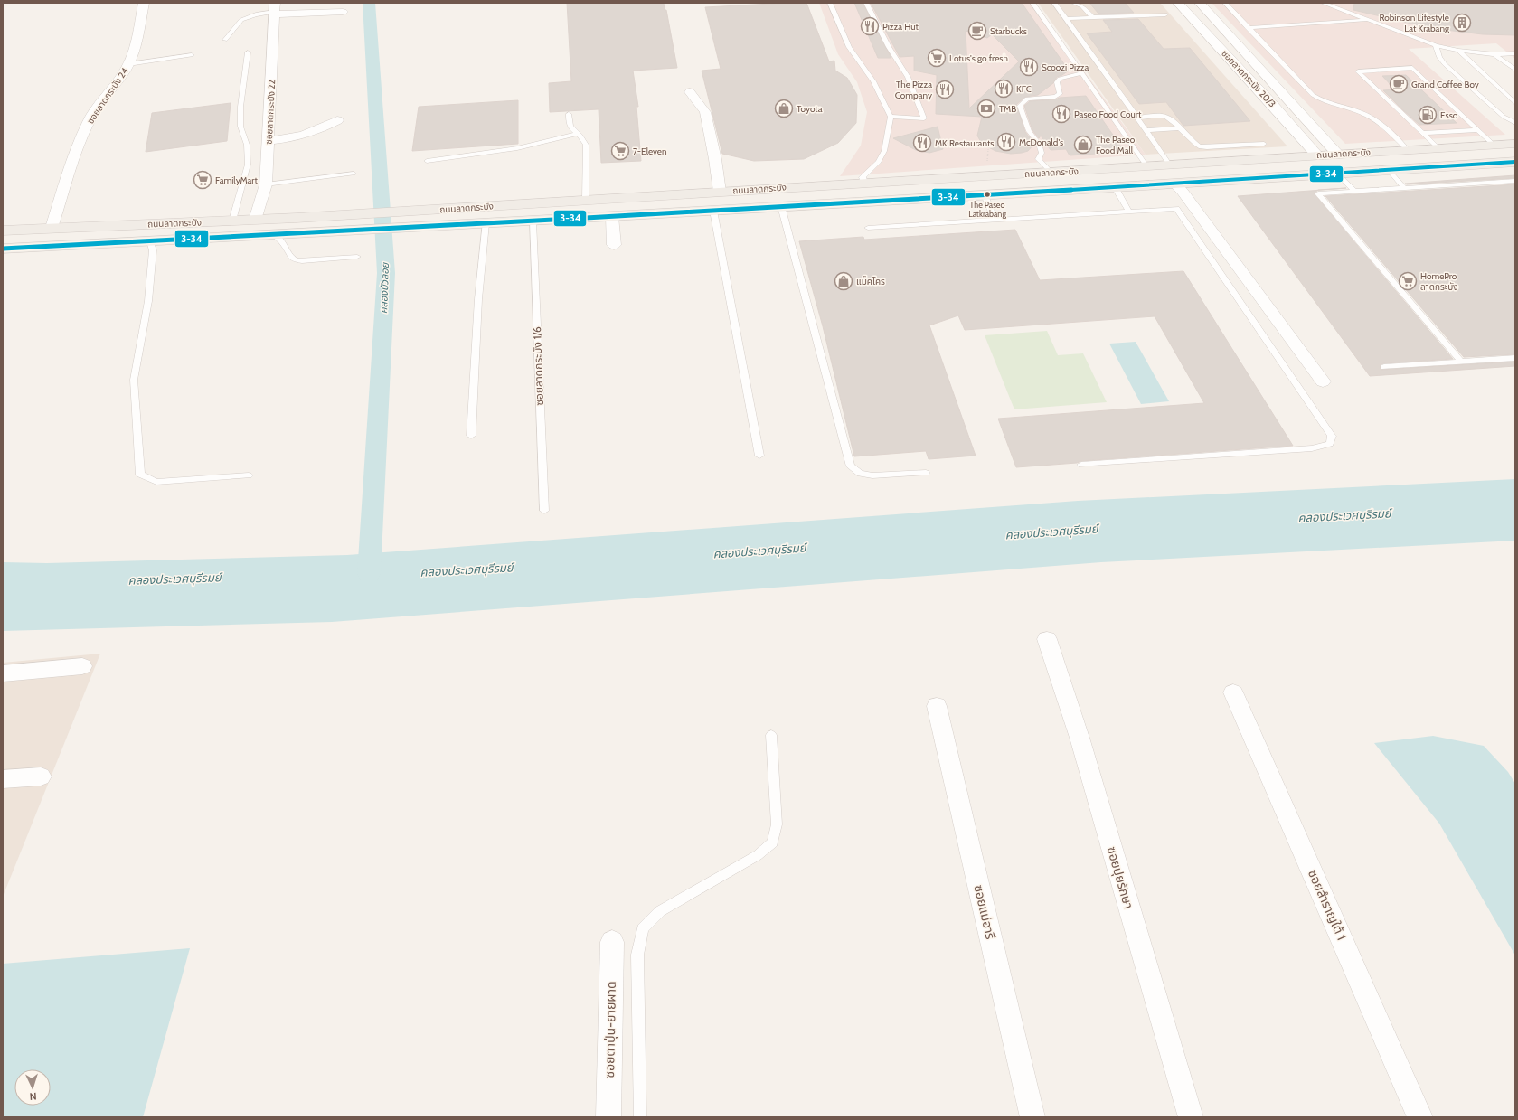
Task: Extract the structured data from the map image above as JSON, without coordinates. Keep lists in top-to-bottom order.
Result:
{
  "streets": {
    "main road": ["ถนนลาดกระบัง"],
    "street": [
      "ซอยลาดกระบัง 20/3",
      "ซอยลาดกระบัง 24",
      "ซอยลาดกระบัง 22",
      "ซอยปุยรักษา",
      "ซอยสำราญใต้ 1",
      "ซอยแม่อารี",
      "ซอยตาปุ่น-ยายผาด"
    ],
    "lane": ["ซอยลาดกระบัง 1/6"]
  },
  "crossings": [
    ["ซอยลาดกระบัง 20/3", "ถนนลาดกระบัง"],
    ["ซอยลาดกระบัง 24", "ถนนลาดกระบัง"],
    ["ซอยลาดกระบัง 22", "ถนนลาดกระบัง"],
    ["ถนนลาดกระบัง", "ซอยลาดกระบัง 1/6"]
  ],
  "water": ["คลองบัวลอย", "คลองประเวศบุรีรมย์"],
  "places": {
    "building": ["Robinson Lifestyle Lat Krabang"],
    "restaurant": [
      "Pizza Hut",
      "Scoozi Pizza",
      "KFC",
      "The Pizza Company",
      "Paseo Food Court",
      "McDonald's",
      "MK Restaurants"
    ],
    "cafe": ["Starbucks", "Grand Coffee Boy"],
    "supermarket": [
      "Lotus's go fresh",
      "7-Eleven",
      "FamilyMart",
      "HomePro ลาดกระบัง"
    ],
    "shop": ["Toyota", "The Paseo Food Mall", "แม็คโคร"],
    "bank": ["TMB"],
    "fuel station": ["Esso"],
    "other": ["The Paseo Latkrabang"]
  },
  "lines": ["transit line 3-34"],
  "north": "bottom"
}
